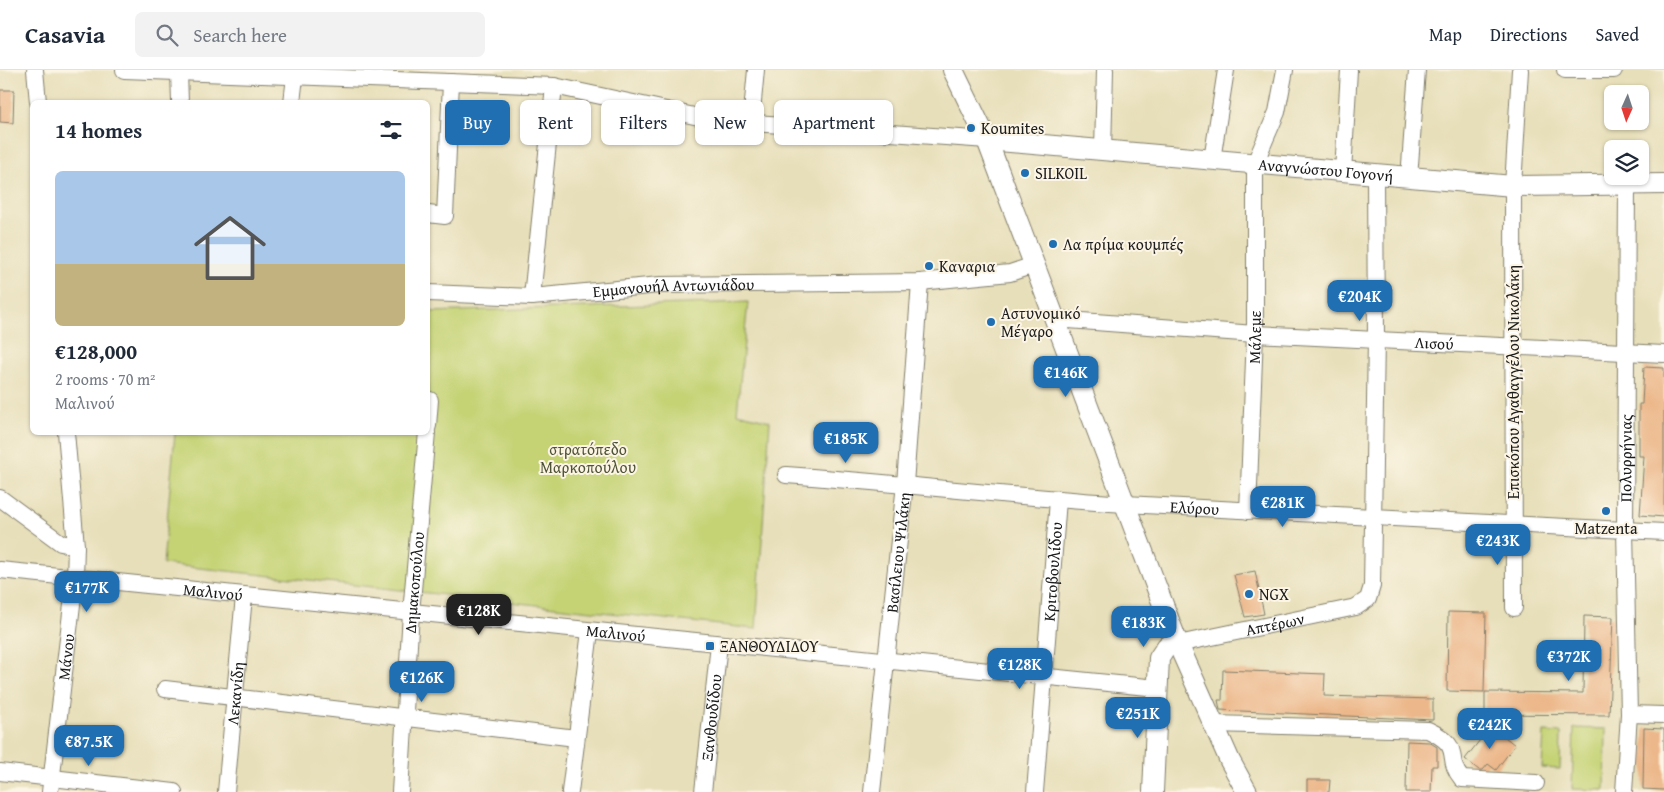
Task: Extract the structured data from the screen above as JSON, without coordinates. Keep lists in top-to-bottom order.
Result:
{
  "streets": {
    "main road": ["Αναγνώστου Γογονή"],
    "street": [
      "Εμμανουήλ Αντωνιάδου",
      "Μάλεμε",
      "Λισού",
      "Επισκόπου Αγαθαγγέλου Νικολάκη",
      "Πολυρρήνιας",
      "Ελύρου",
      "Βασίλειου Ψιλάκη",
      "Κριτοβουλίδου",
      "Δημακοπούλου",
      "Μαλινού",
      "Απτέρων",
      "Μάνου",
      "Λεκανίδη",
      "Ξανθουδίδου"
    ]
  },
  "crossings": [
    ["Αναγνώστου Γογονή", "Μάλεμε"],
    ["Αναγνώστου Γογονή", "Επισκόπου Αγαθαγγέλου Νικολάκη"],
    ["Αναγνώστου Γογονή", "Πολυρρήνιας"],
    ["Εμμανουήλ Αντωνιάδου", "Βασίλειου Ψιλάκη"],
    ["Μάλεμε", "Λισού"],
    ["Μάλεμε", "Ελύρου"],
    ["Λισού", "Επισκόπου Αγαθαγγέλου Νικολάκη"],
    ["Λισού", "Πολυρρήνιας"],
    ["Επισκόπου Αγαθαγγέλου Νικολάκη", "Ελύρου"],
    ["Πολυρρήνιας", "Ελύρου"],
    ["Ελύρου", "Βασίλειου Ψιλάκη"],
    ["Ελύρου", "Κριτοβουλίδου"],
    ["Ελύρου", "Απτέρων"],
    ["Βασίλειου Ψιλάκη", "Μαλινού"],
    ["Κριτοβουλίδου", "Μαλινού"],
    ["Δημακοπούλου", "Μαλινού"],
    ["Μαλινού", "Μάνου"],
    ["Μαλινού", "Λεκανίδη"],
    ["Μαλινού", "Ξανθουδίδου"]
  ],
  "parks": ["στρατόπεδο Μαρκοπούλου"],
  "places": {
    "other": [
      "Koumites",
      "SILKOIL",
      "Λα πρίμα κουμπές",
      "Καναρια",
      "Αστυνομικό Μέγαρο",
      "Matzenta",
      "NGX"
    ],
    "transit": ["ΞΑΝΘΟΥΔΙΔΟΥ"]
  },
  "north": "bottom",
  "page": {
    "header": "Casavia",
    "search": "Search here",
    "nav": ["Map", "Directions", "Saved"],
    "chip": [
      "Buy",
      "Rent",
      "Filters",
      "New",
      "Apartment"
    ],
    "heading": "14 homes",
    "list": [
      {
        "name": "€128,000",
        "note": "2 rooms · 70 m² · Μαλινού"
      }
    ],
    "price": [
      "€204K",
      "€146K",
      "€185K",
      "€281K",
      "€243K",
      "€177K",
      "€128K",
      "€183K",
      "€372K",
      "€128K",
      "€126K",
      "€251K",
      "€242K",
      "€87.5K"
    ]
  }
}
